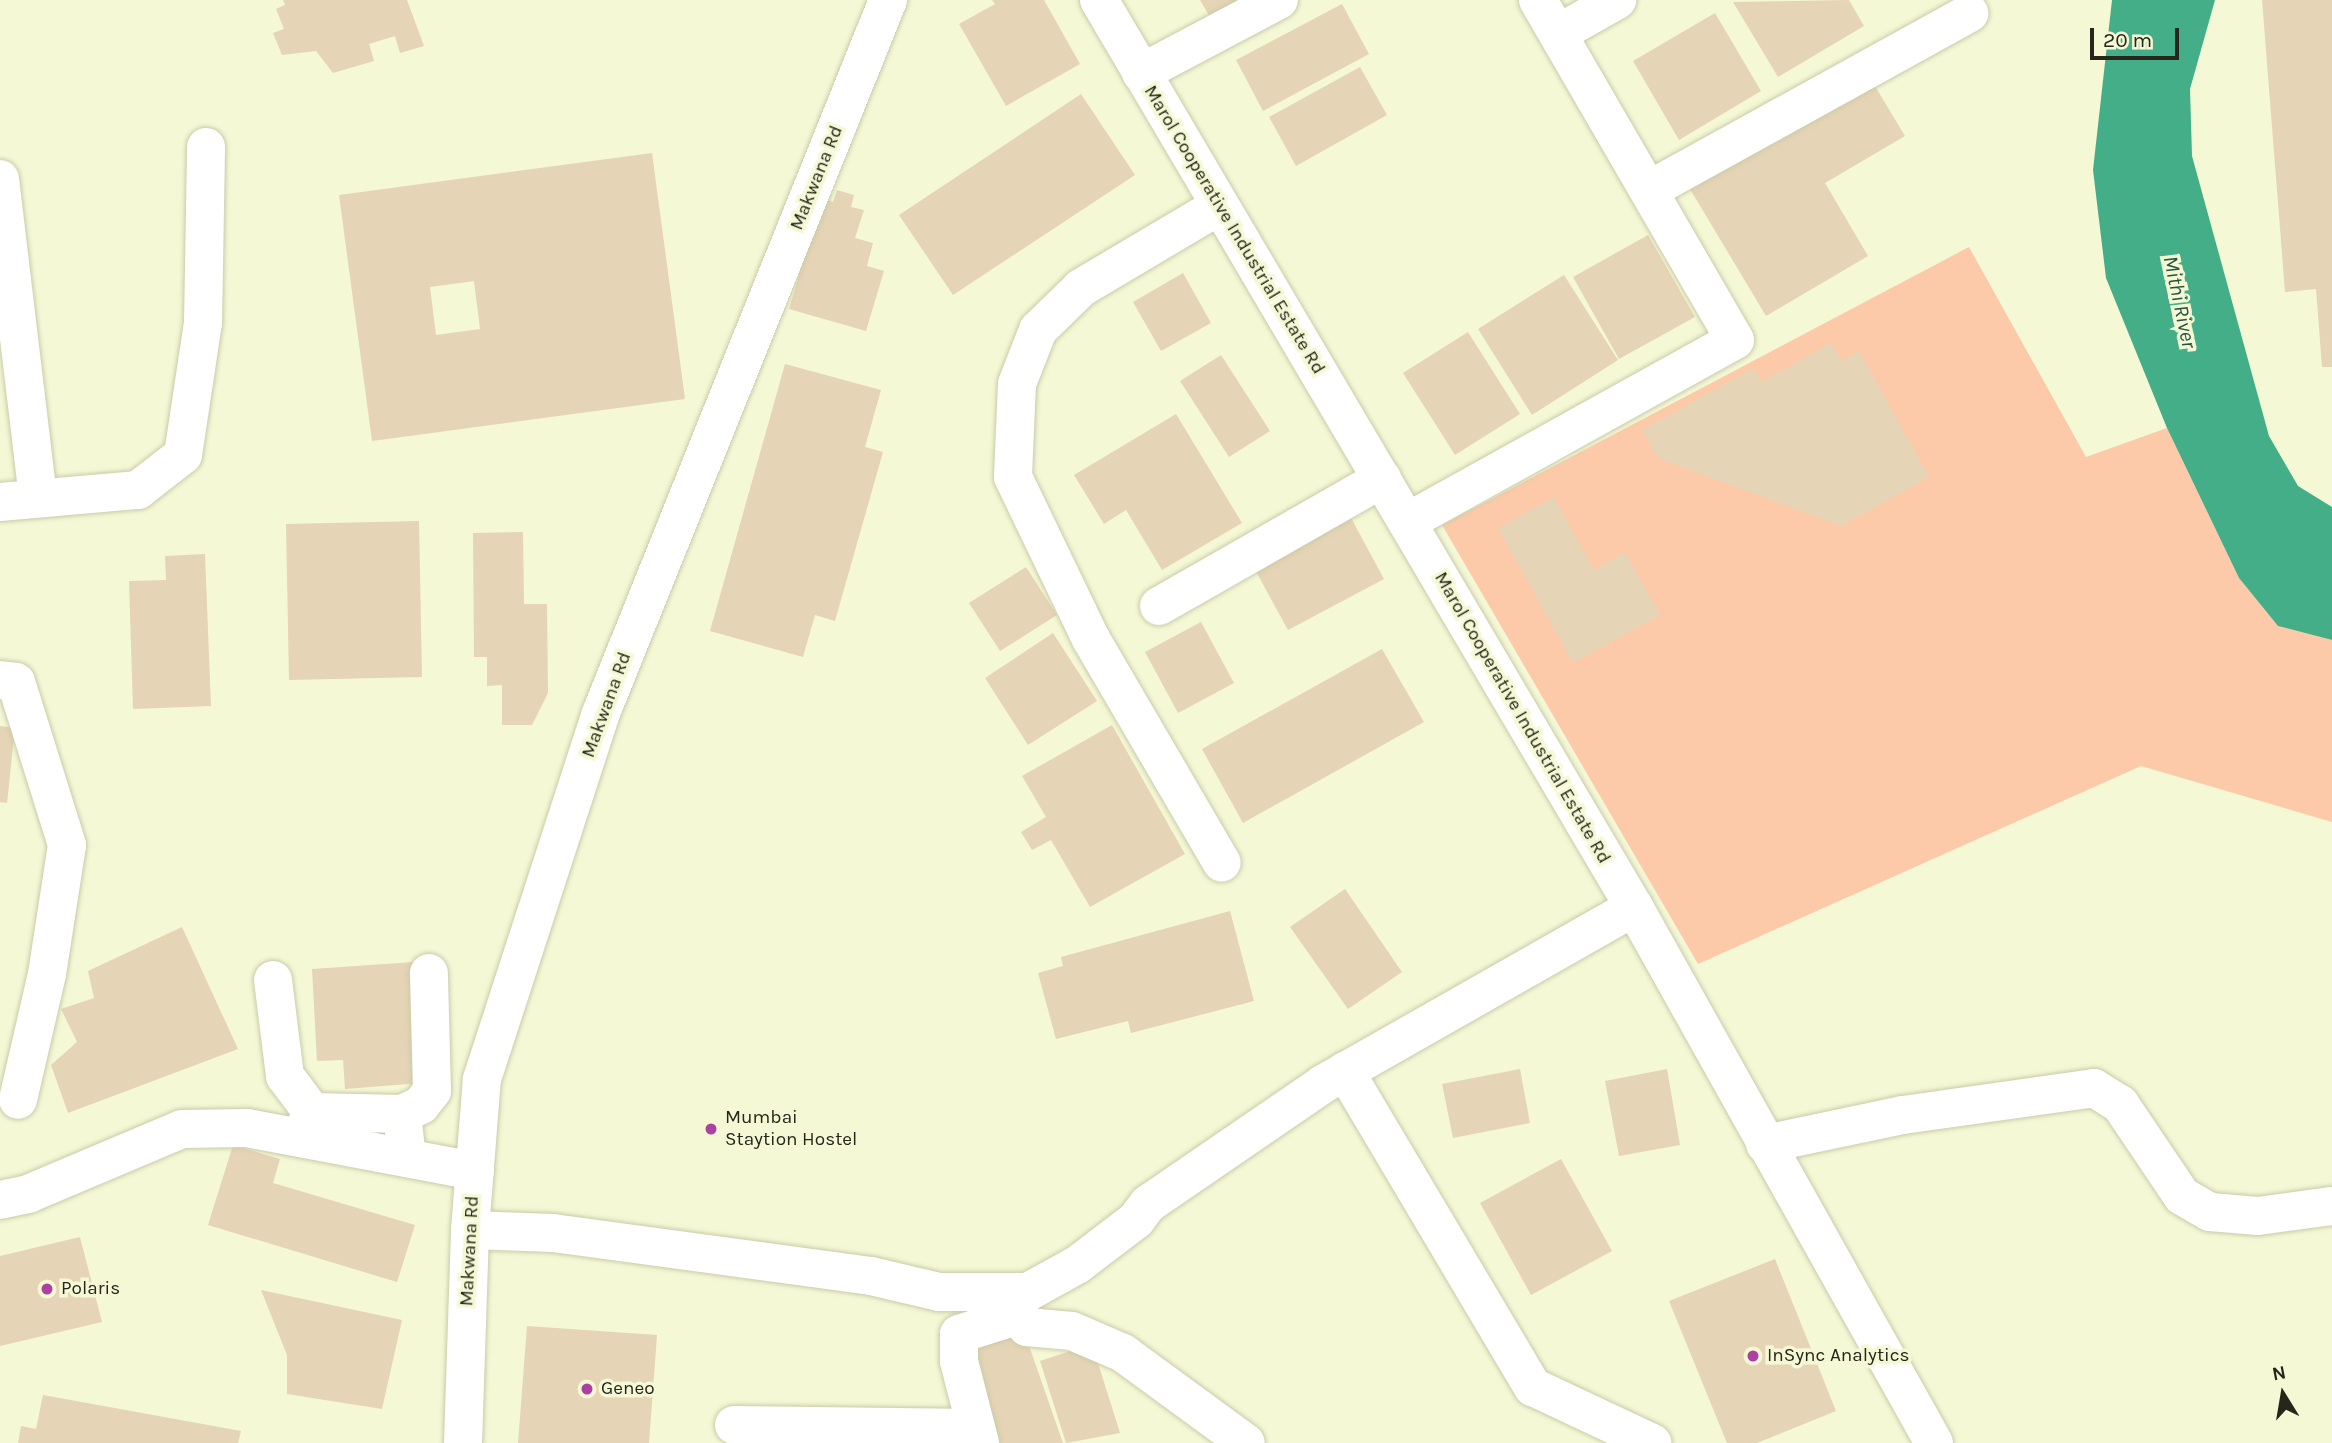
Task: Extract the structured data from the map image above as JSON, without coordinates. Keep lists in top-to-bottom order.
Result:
{
  "streets": {
    "street": ["Makwana Rd", "Marol Cooperative Industrial Estate Rd"]
  },
  "water": ["Mithi River"],
  "places": [
    "Mumbai Staytion Hostel",
    "Polaris",
    "InSync Analytics",
    "Geneo"
  ],
  "scale_bar": "20 m",
  "north": "top"
}
